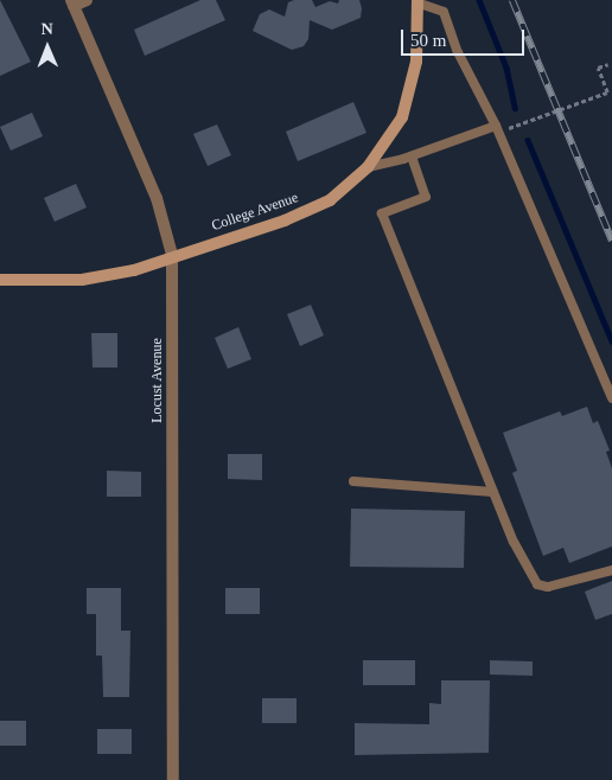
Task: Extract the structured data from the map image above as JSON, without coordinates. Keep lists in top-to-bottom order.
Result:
{
  "streets": {
    "street": ["College Avenue", "Locust Avenue"]
  },
  "crossings": [
    ["College Avenue", "Locust Avenue"]
  ],
  "scale_bar": "50 m",
  "north": "top"
}
